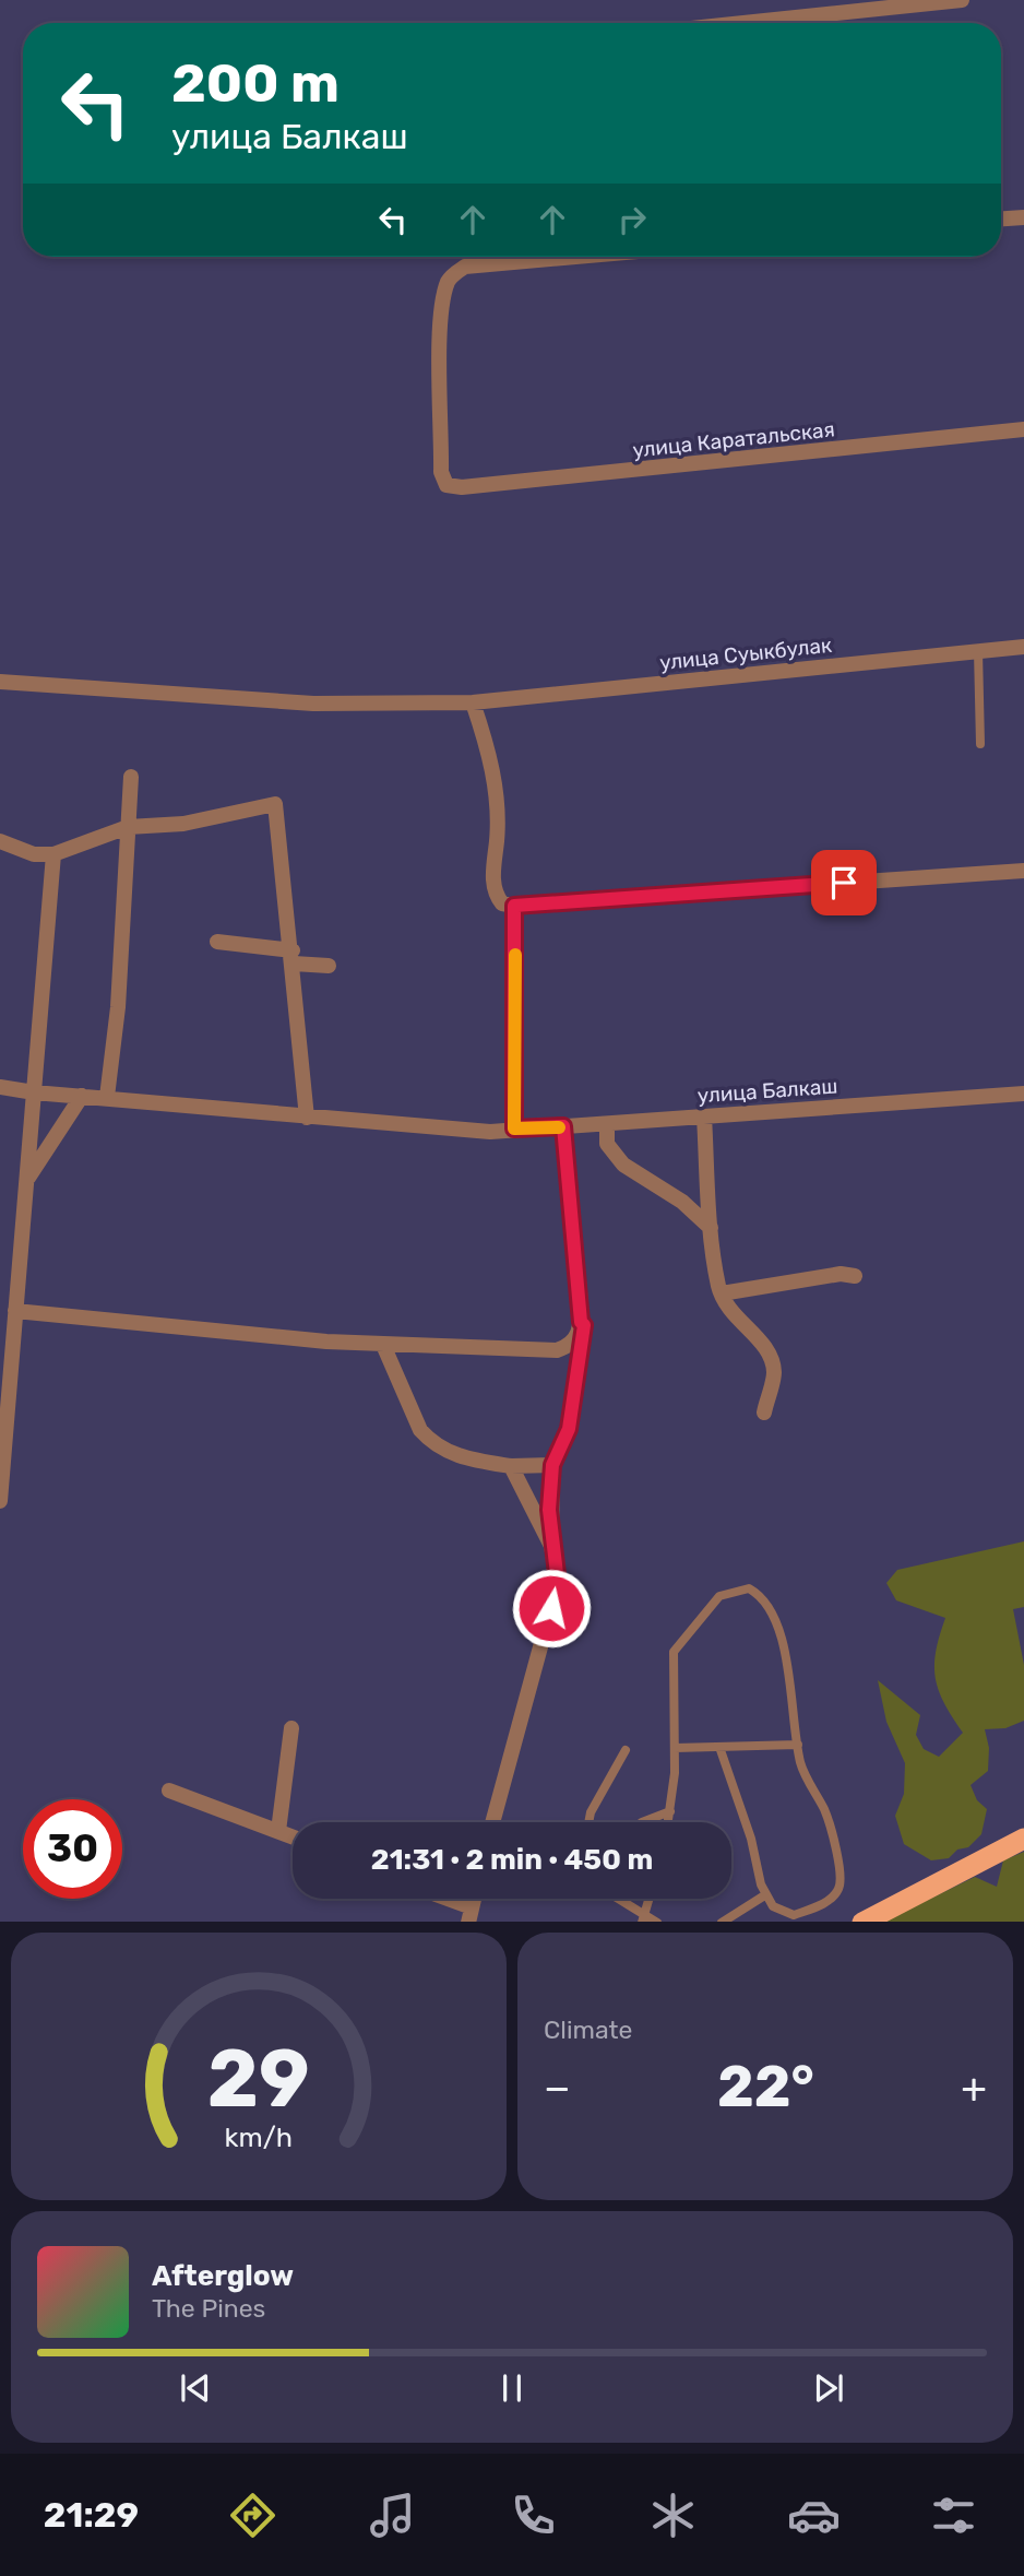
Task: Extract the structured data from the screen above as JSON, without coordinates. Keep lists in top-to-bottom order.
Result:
{
  "streets": {
    "street": ["улица Каратальская", "улица Суыкбулак", "улица Балкаш"]
  },
  "page": {
    "turn": ["200 m", "улица Балкаш"],
    "limit": "30",
    "trip": "21:31 · 2 min · 450 m",
    "tile": "Climate",
    "heat": ["−", "22°", "+"],
    "song": ["Afterglow", "The Pines"],
    "tabs": "21:29",
    "gauge": ["29", "km/h"]
  }
}
